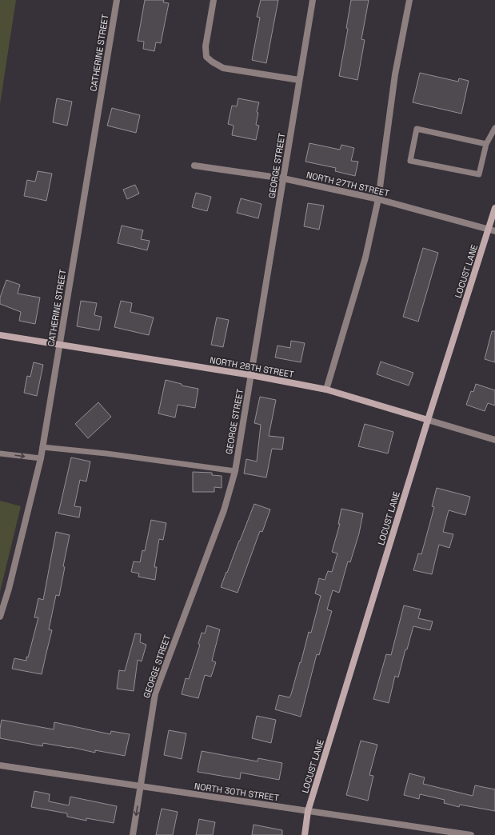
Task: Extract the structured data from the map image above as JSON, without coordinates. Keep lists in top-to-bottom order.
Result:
{
  "streets": {
    "street": [
      "CATHERINE STREET",
      "GEORGE STREET",
      "NORTH 27TH STREET",
      "LOCUST LANE",
      "NORTH 28TH STREET",
      "NORTH 30TH STREET"
    ]
  },
  "crossings": [
    ["CATHERINE STREET", "NORTH 28TH STREET"],
    ["GEORGE STREET", "NORTH 27TH STREET"],
    ["GEORGE STREET", "NORTH 28TH STREET"],
    ["GEORGE STREET", "NORTH 30TH STREET"],
    ["NORTH 27TH STREET", "LOCUST LANE"],
    ["LOCUST LANE", "NORTH 28TH STREET"],
    ["LOCUST LANE", "NORTH 30TH STREET"]
  ]
}
